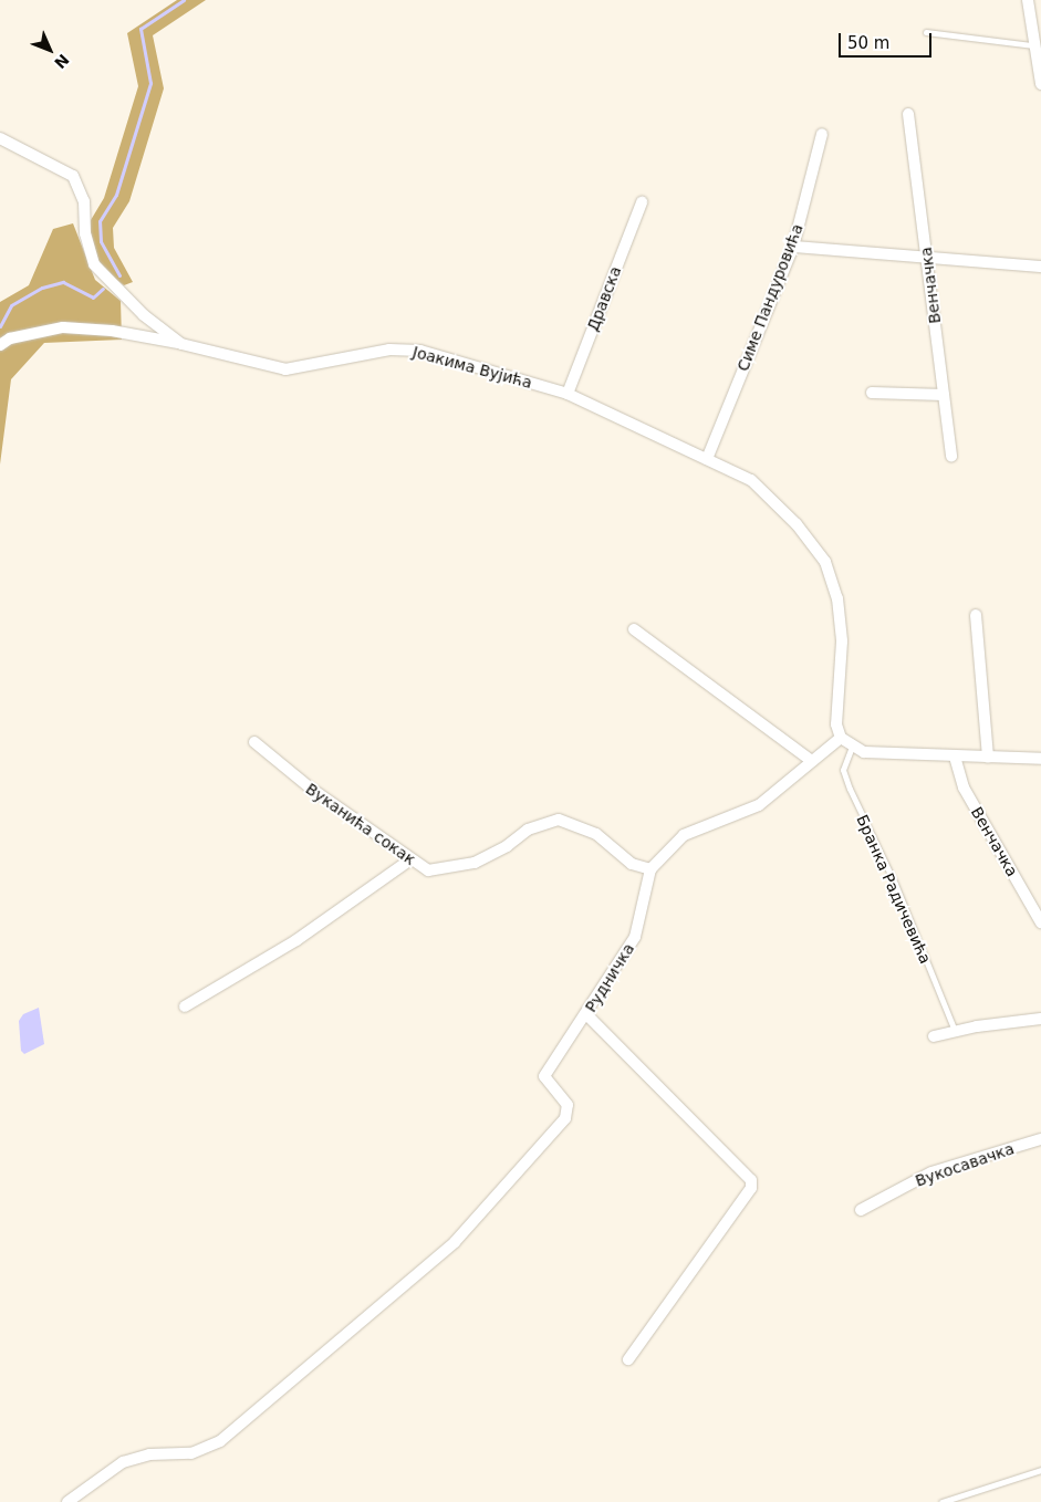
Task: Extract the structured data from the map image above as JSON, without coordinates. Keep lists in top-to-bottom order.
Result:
{
  "streets": {
    "street": [
      "Венчачка",
      "Симе Пандуровића",
      "Дравска",
      "Јоакима Вујића",
      "Вуканића сокак",
      "Рудничка",
      "Вукосавачка"
    ],
    "lane": ["Бранка Радичевића"]
  },
  "crossings": [
    ["Симе Пандуровића", "Јоакима Вујића"],
    ["Дравска", "Јоакима Вујића"],
    ["Вуканића сокак", "Рудничка"]
  ],
  "scale_bar": "50 m",
  "north": "bottom right"
}
